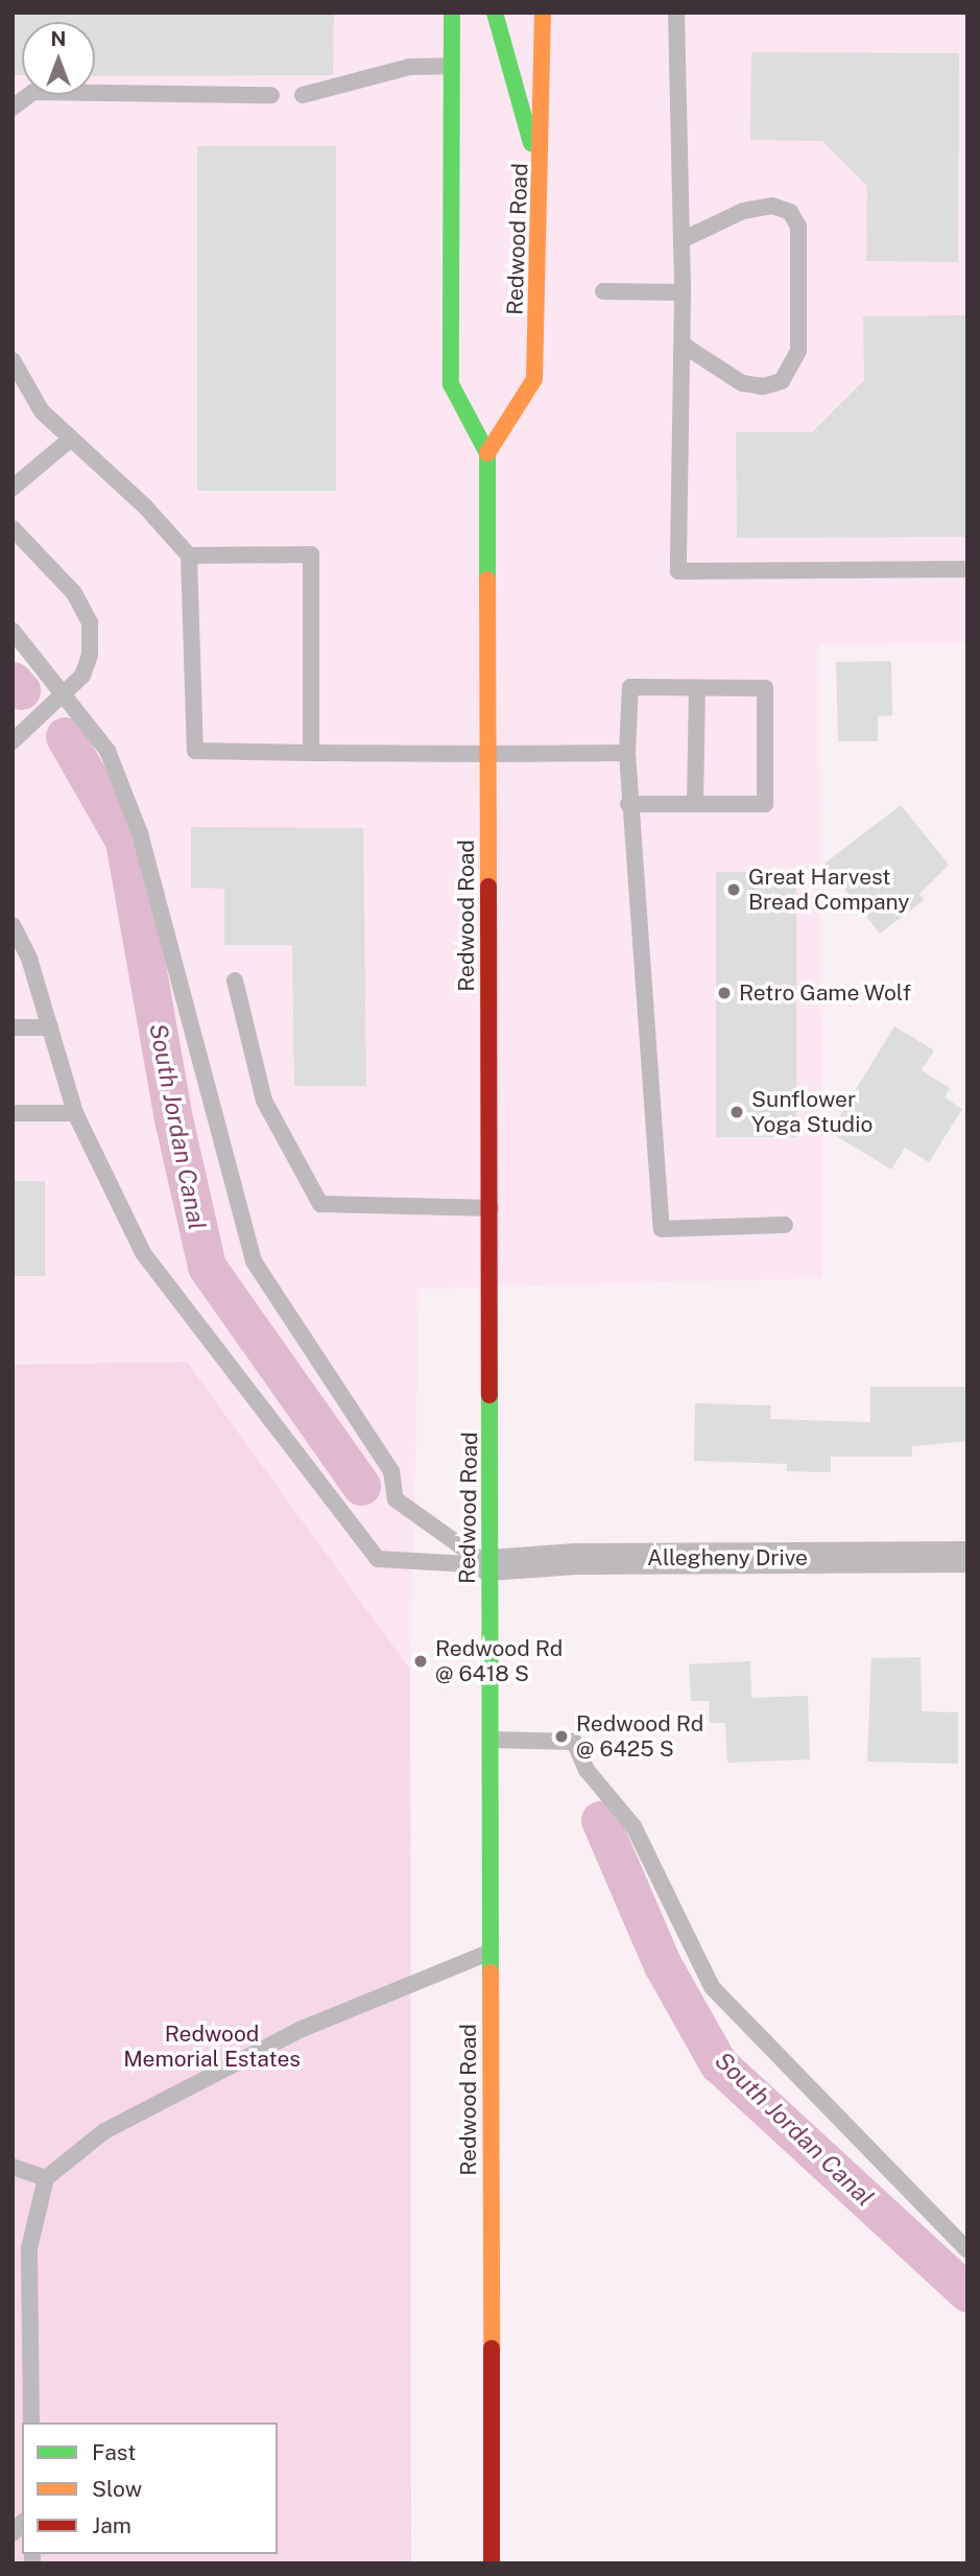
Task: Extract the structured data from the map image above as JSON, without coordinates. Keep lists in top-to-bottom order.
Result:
{
  "streets": {
    "main road": ["Redwood Road"],
    "street": ["Allegheny Drive"]
  },
  "crossings": [
    ["Redwood Road", "Allegheny Drive"]
  ],
  "water": ["South Jordan Canal"],
  "parks": ["Redwood Memorial Estates"],
  "places": [
    "Great Harvest Bread Company",
    "Retro Game Wolf",
    "Sunflower Yoga Studio",
    "Redwood Rd @ 6418 S",
    "Redwood Rd @ 6425 S"
  ],
  "legend": ["Fast", "Slow", "Jam"],
  "north": "top"
}
